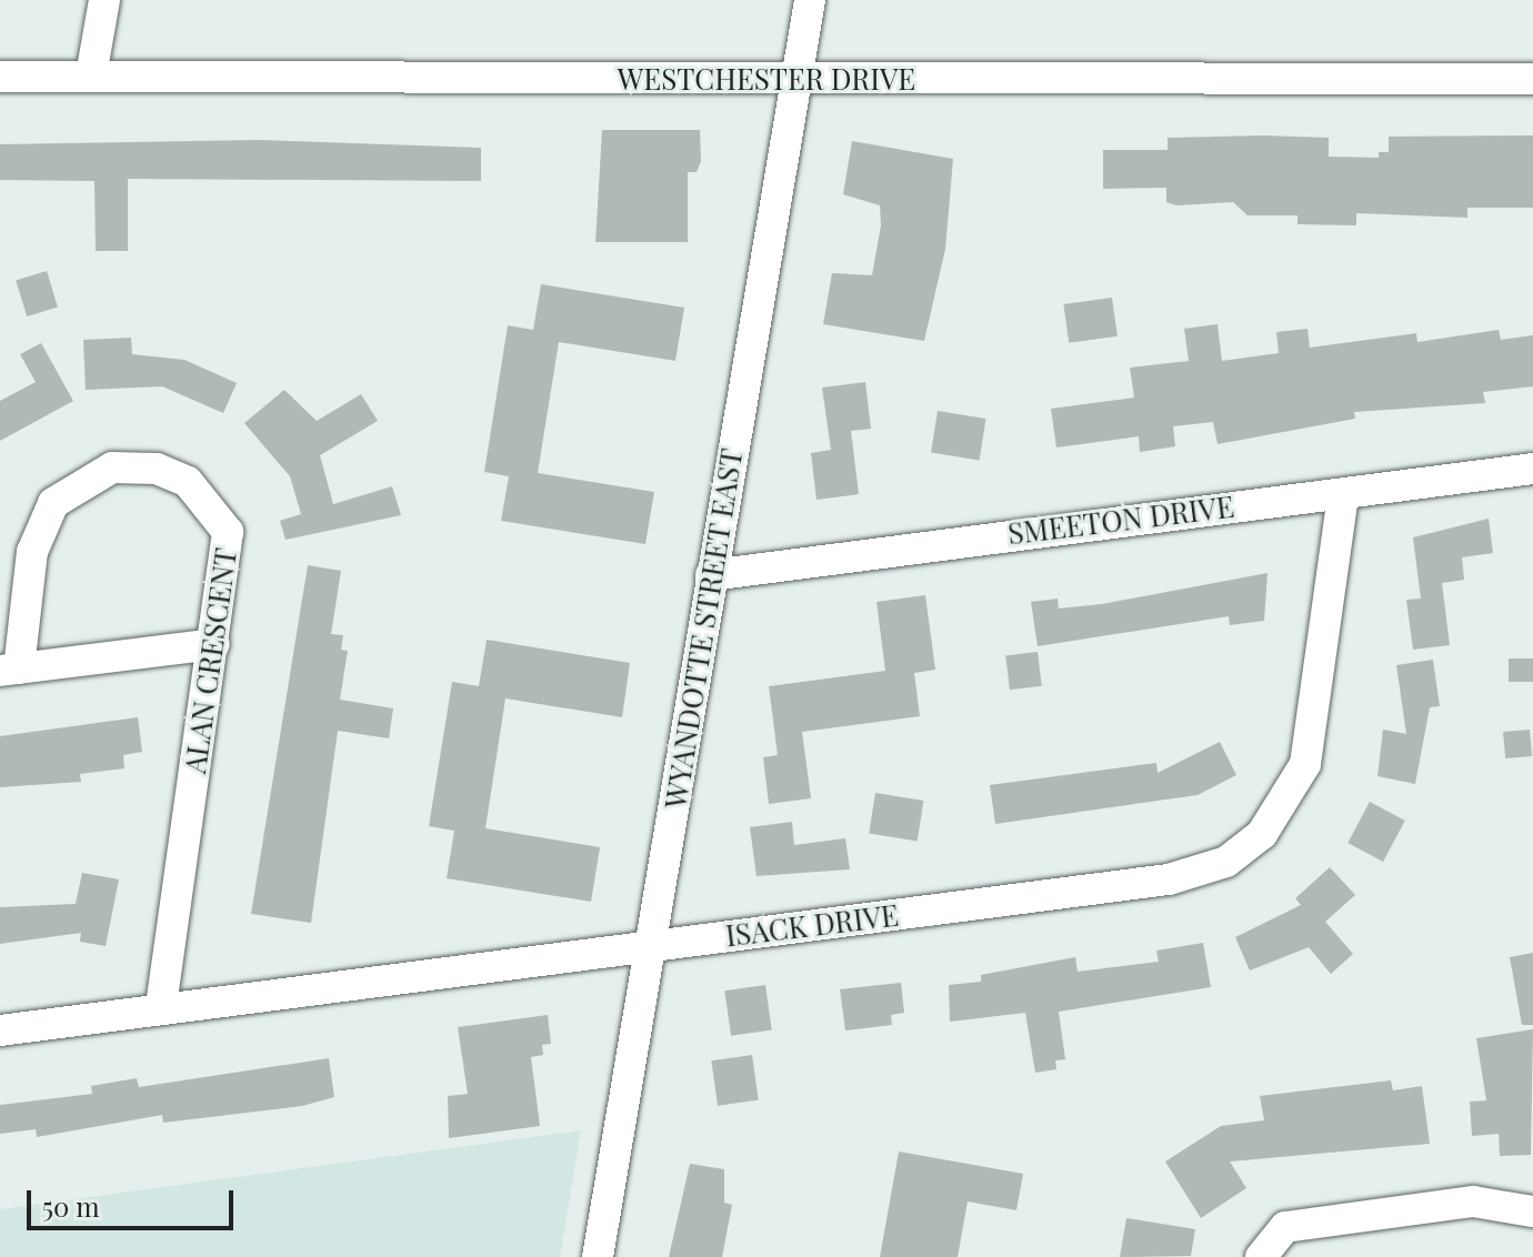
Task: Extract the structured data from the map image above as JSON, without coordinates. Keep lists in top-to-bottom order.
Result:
{
  "streets": {
    "street": [
      "WESTCHESTER DRIVE",
      "SMEETON DRIVE",
      "WYANDOTTE STREET EAST",
      "ALAN CRESCENT",
      "ISACK DRIVE"
    ]
  },
  "crossings": [
    ["WESTCHESTER DRIVE", "WYANDOTTE STREET EAST"],
    ["SMEETON DRIVE", "WYANDOTTE STREET EAST"],
    ["SMEETON DRIVE", "ISACK DRIVE"],
    ["WYANDOTTE STREET EAST", "ISACK DRIVE"],
    ["ALAN CRESCENT", "ISACK DRIVE"]
  ],
  "scale_bar": "50 m"
}
